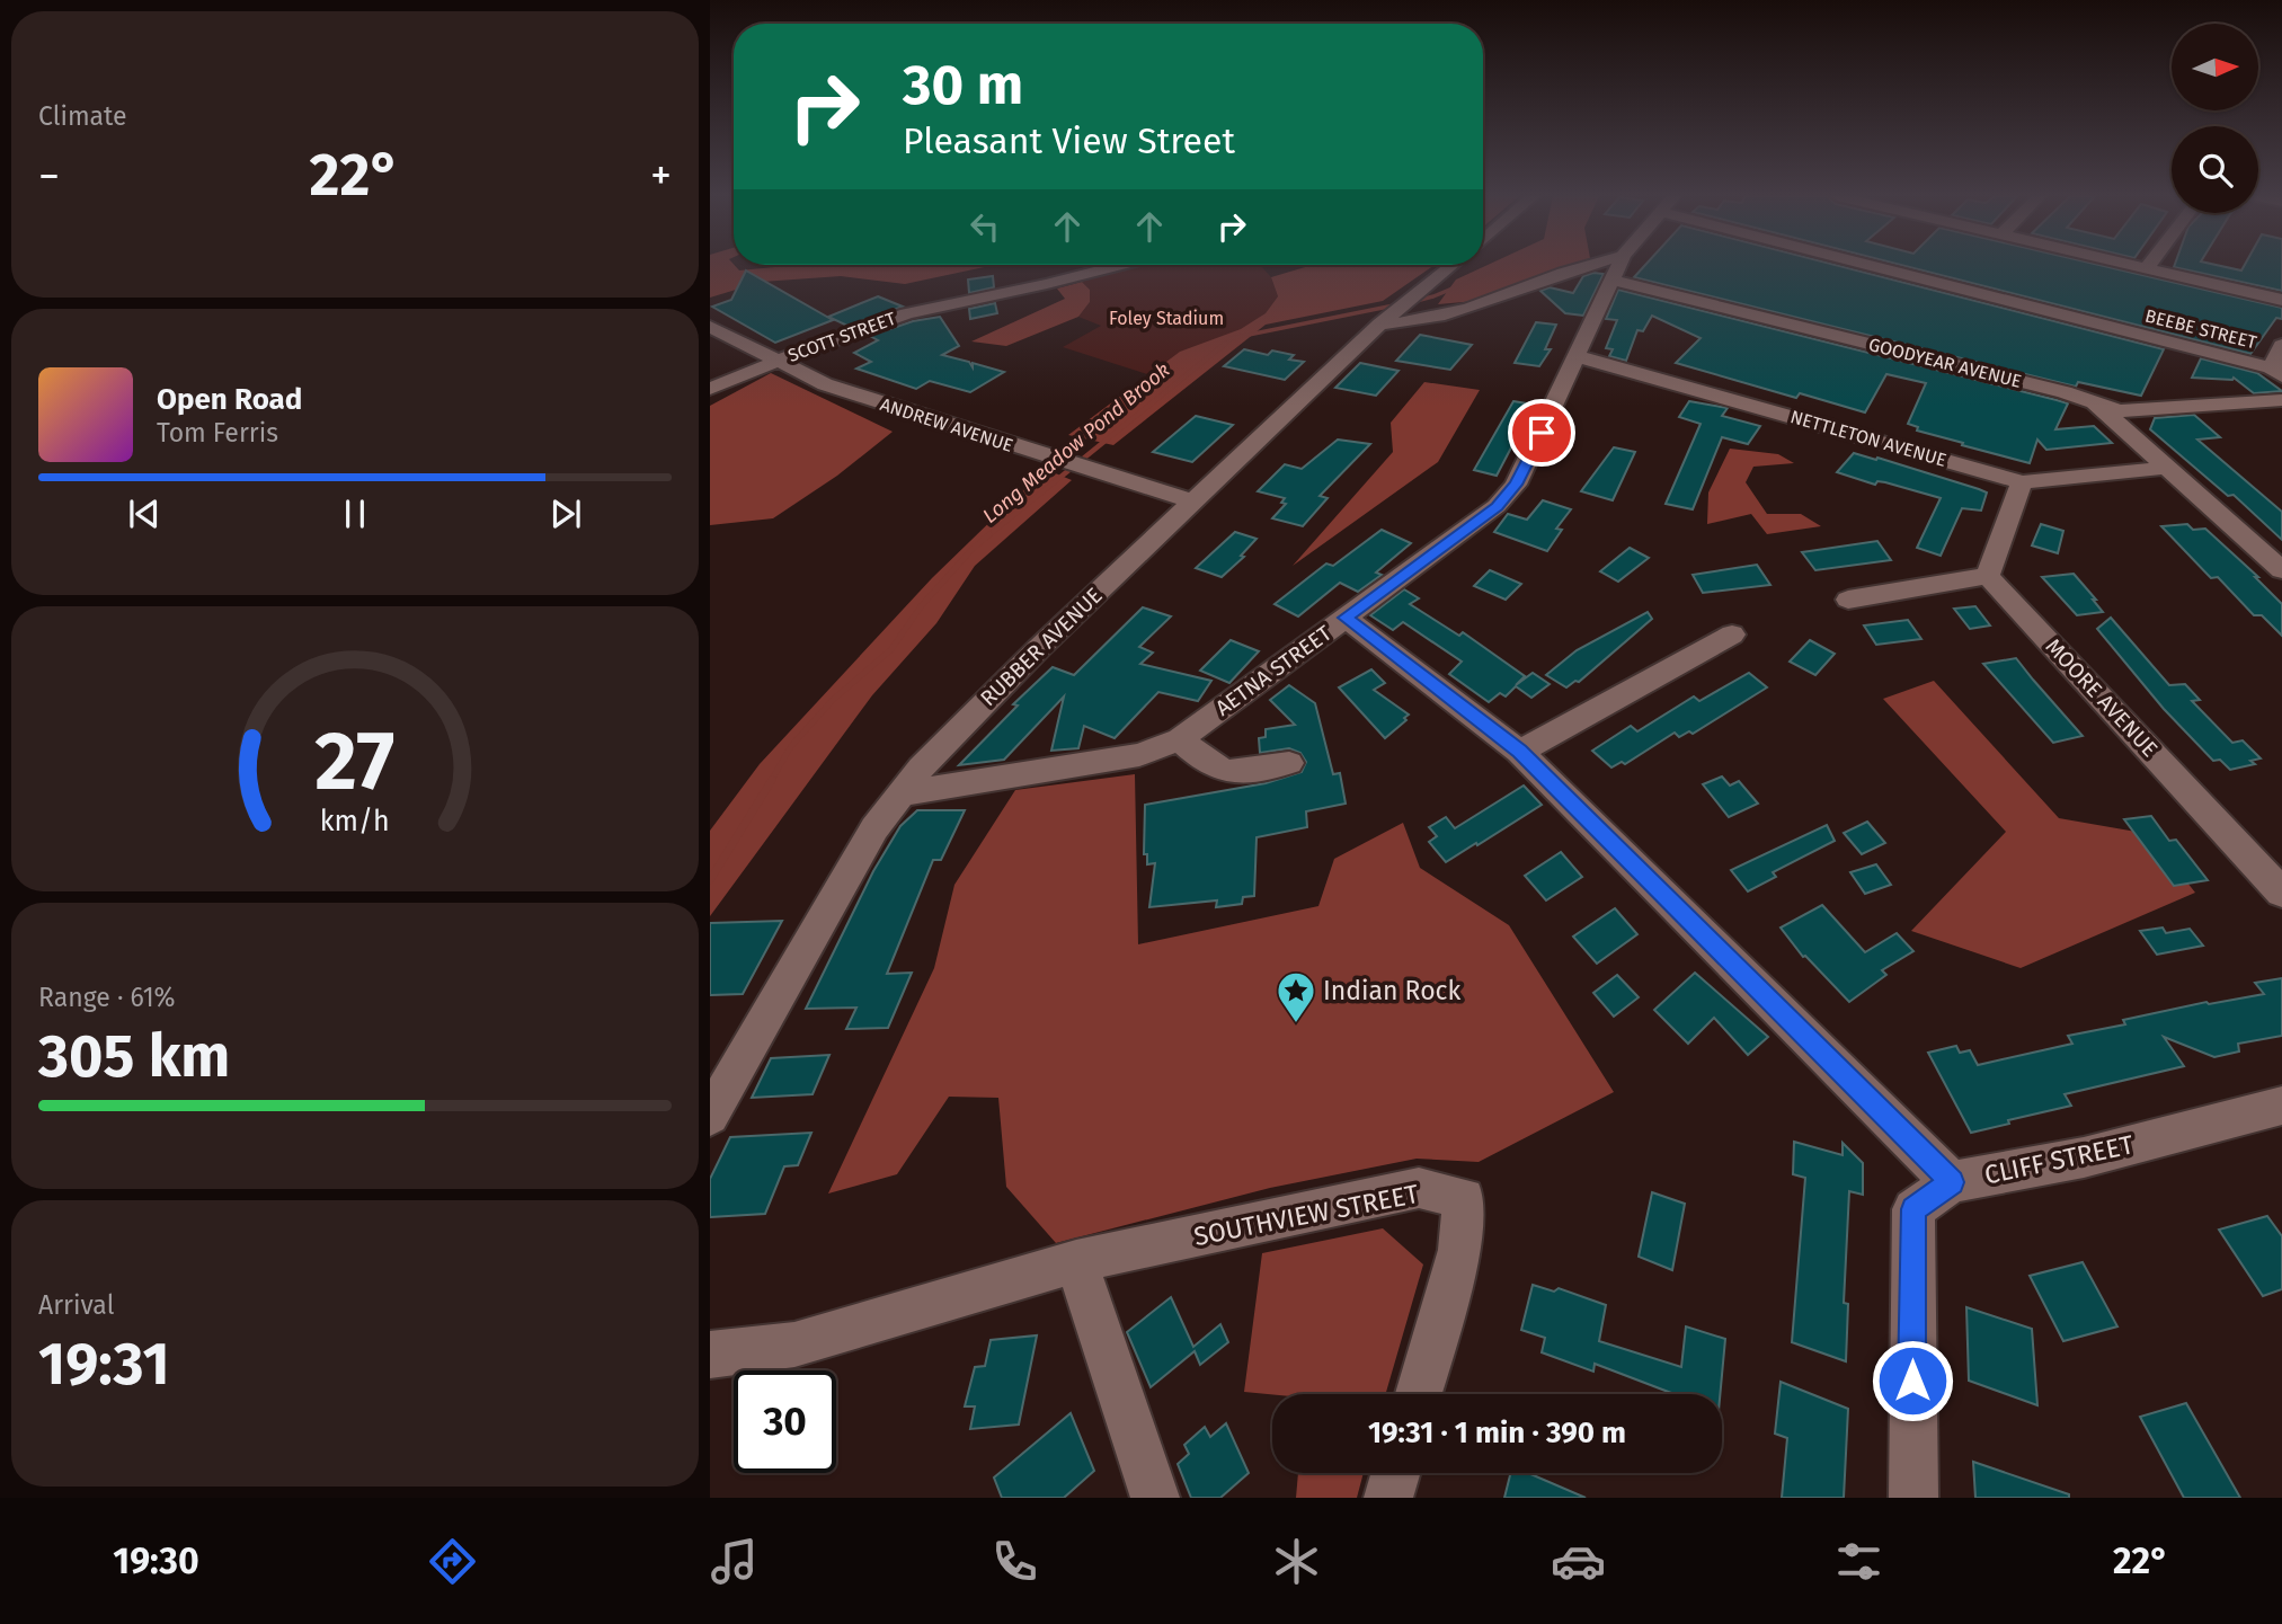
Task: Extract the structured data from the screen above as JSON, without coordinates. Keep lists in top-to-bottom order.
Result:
{
  "streets": {
    "street": [
      "BEEBE STREET",
      "SCOTT STREET",
      "GOODYEAR AVENUE",
      "ANDREW AVENUE",
      "NETTLETON AVENUE",
      "RUBBER AVENUE",
      "AETNA STREET",
      "MOORE AVENUE",
      "CLIFF STREET",
      "SOUTHVIEW STREET"
    ]
  },
  "crossings": [
    ["SCOTT STREET", "ANDREW AVENUE"],
    ["GOODYEAR AVENUE", "AETNA STREET"],
    ["ANDREW AVENUE", "RUBBER AVENUE"],
    ["NETTLETON AVENUE", "AETNA STREET"],
    ["RUBBER AVENUE", "AETNA STREET"]
  ],
  "water": ["Long Meadow Pond Brook"],
  "parks": ["Foley Stadium"],
  "places": {
    "place": ["Indian Rock"]
  },
  "north": "right",
  "page": {
    "tile": [
      "Climate",
      ["Range · 61%", "305 km"],
      ["Arrival", "19:31"]
    ],
    "turn": ["30 m", "Pleasant View Street"],
    "heat": ["−", "22°", "+"],
    "song": ["Open Road", "Tom Ferris"],
    "limit": "30",
    "trip": "19:31 · 1 min · 390 m",
    "tabs": ["19:30", "22°"],
    "gauge": ["27", "km/h"]
  }
}
